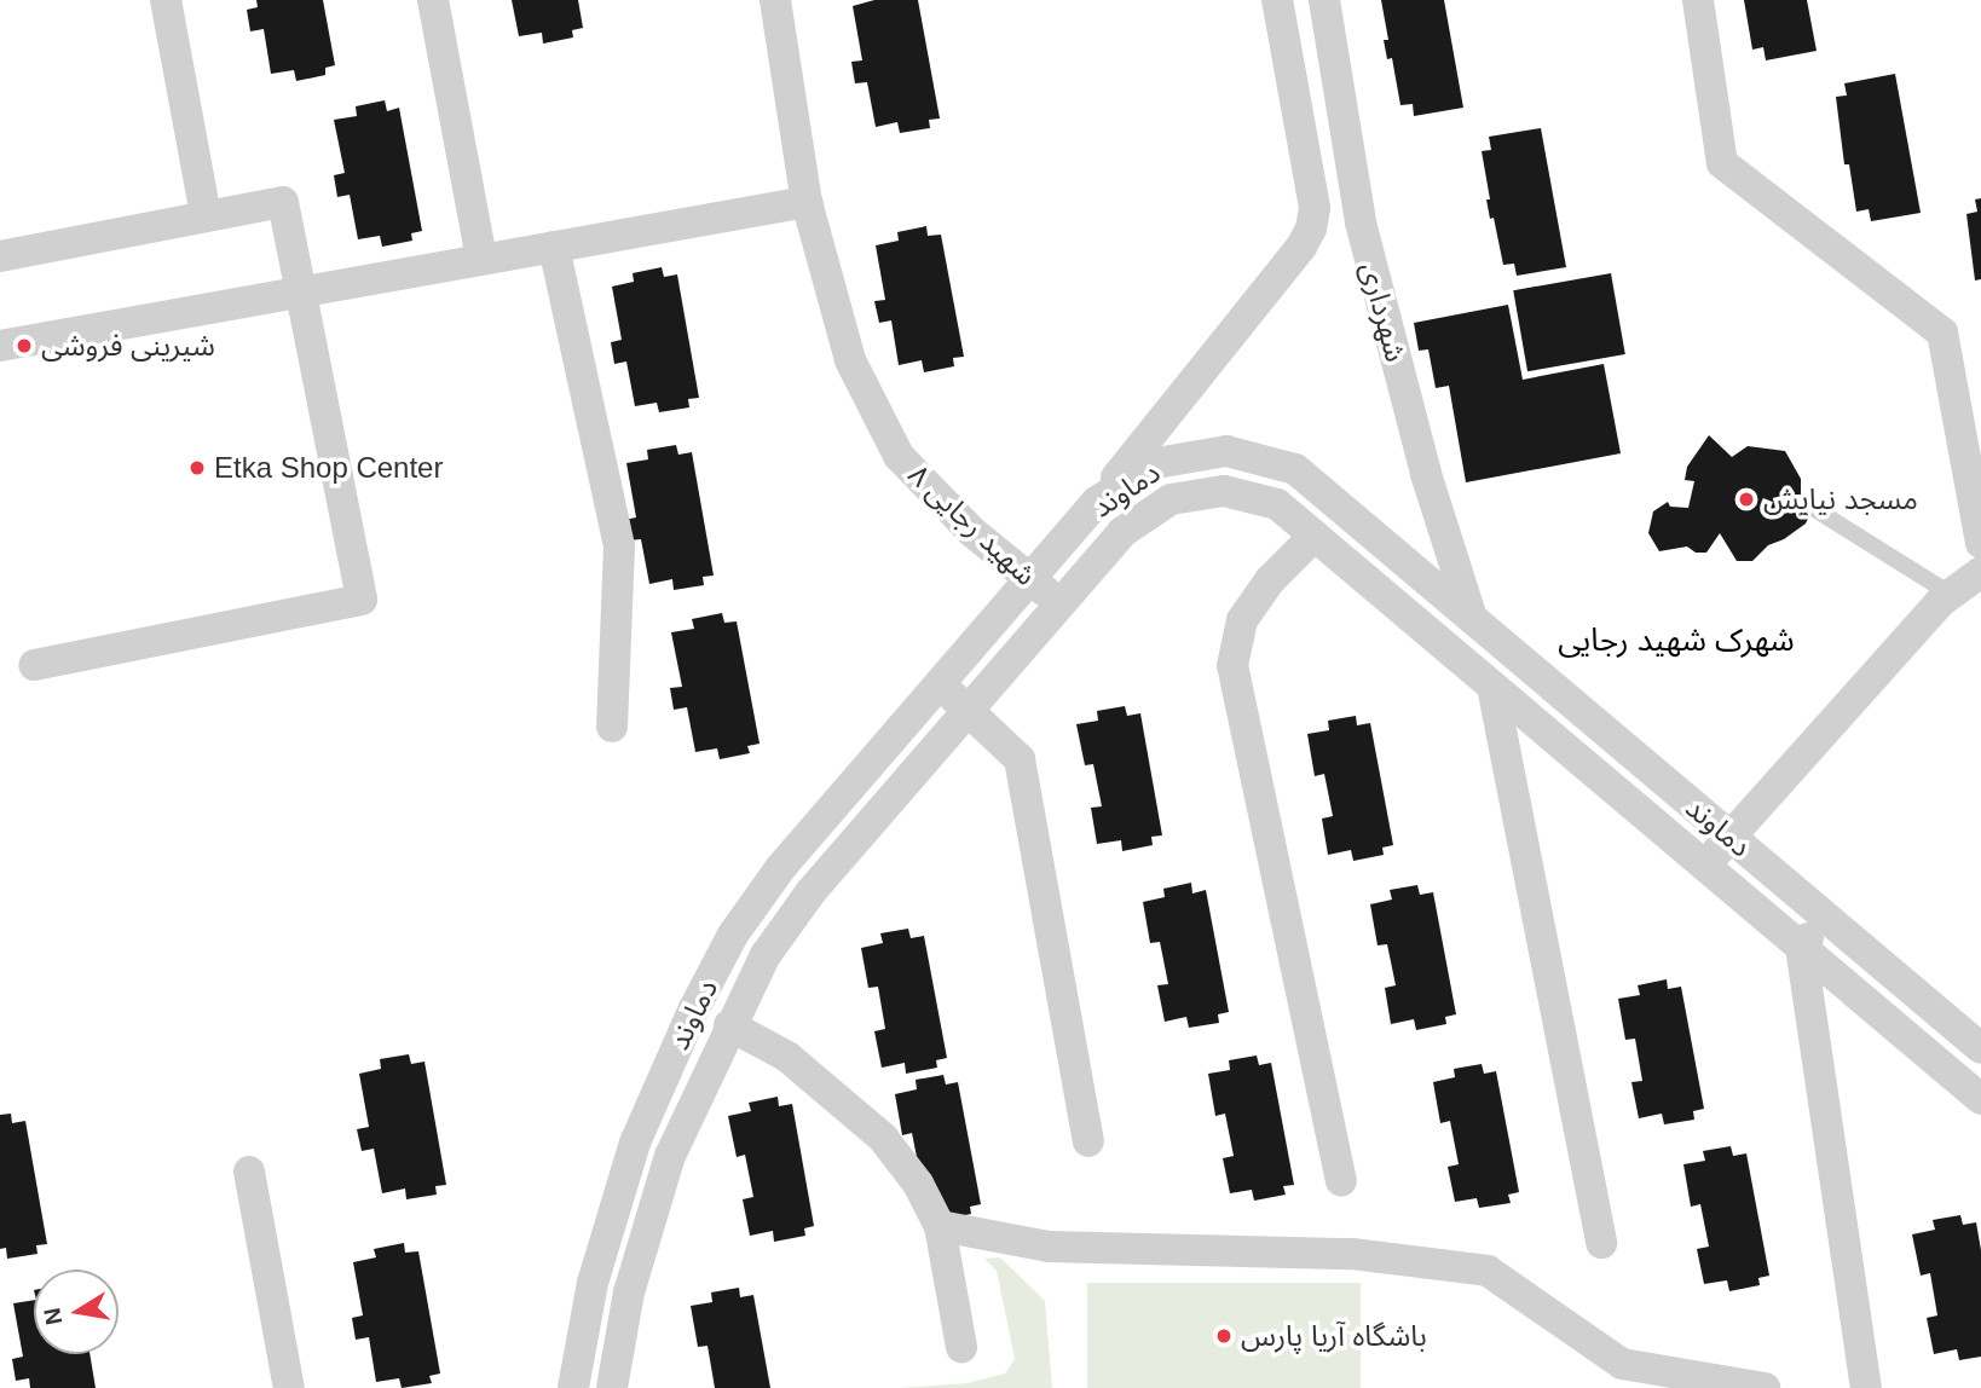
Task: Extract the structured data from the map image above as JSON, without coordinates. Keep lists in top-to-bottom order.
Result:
{
  "streets": {
    "street": ["شهرداری", "دماوند", "شهید رجایی ۸"]
  },
  "crossings": [
    ["شهرداری", "دماوند"],
    ["دماوند", "شهید رجایی ۸"]
  ],
  "districts": ["شهرک شهید رجایی"],
  "places": [
    "شیرینی فروشی",
    "Etka Shop Center",
    "مسجد نیایش",
    "باشگاه آریا پارس"
  ],
  "north": "left"
}
